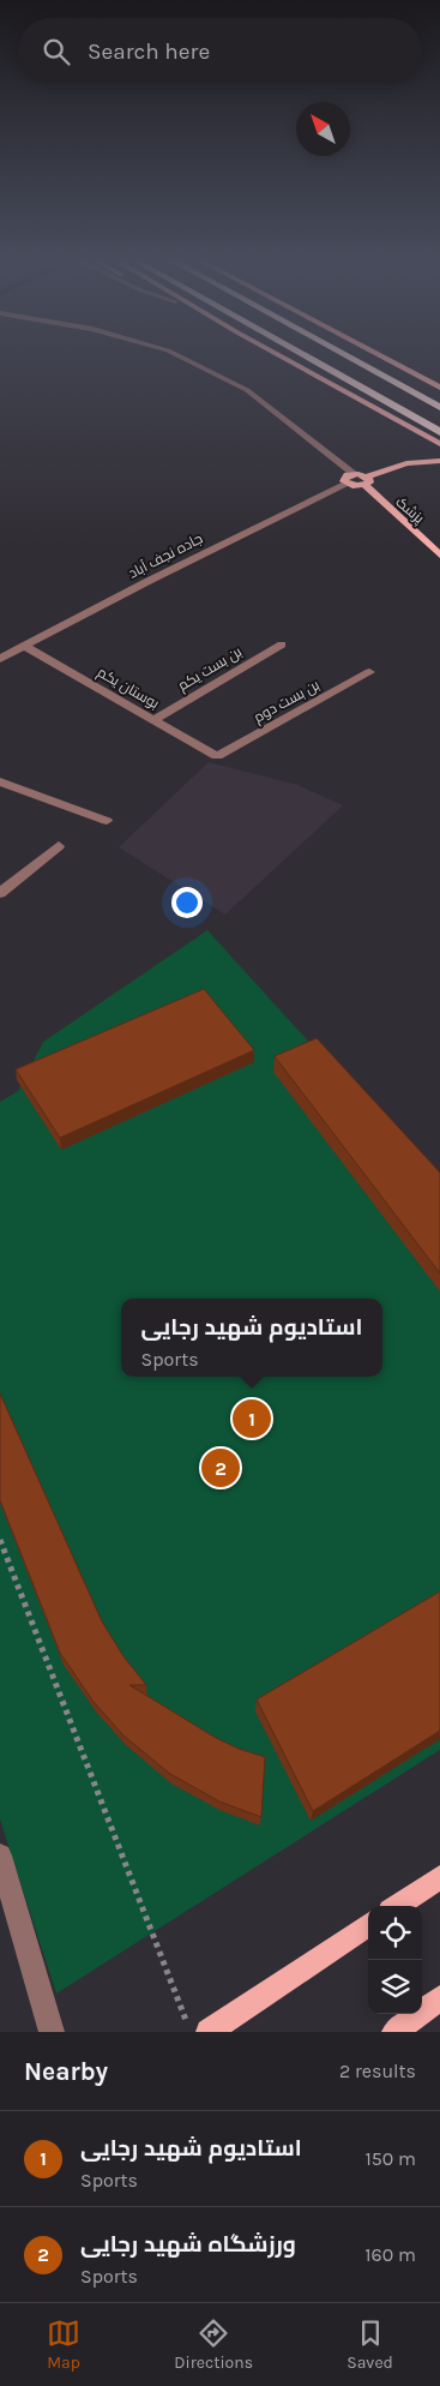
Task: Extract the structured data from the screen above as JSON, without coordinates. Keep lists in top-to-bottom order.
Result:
{
  "streets": {
    "main road": ["پزشک"],
    "street": [
      "جاده نجف آباد",
      "بن بست یکم",
      "بوستان یکم",
      "بن بست دوم"
    ]
  },
  "crossings": [
    ["جاده نجف آباد", "بوستان یکم"],
    ["بن بست یکم", "بوستان یکم"],
    ["بوستان یکم", "بن بست دوم"]
  ],
  "north": "top left",
  "page": {
    "search": "Search here",
    "popup": ["استادیوم شهید رجایی", "Sports"],
    "pins": ["1", "2"],
    "heading": ["Nearby", "2 results"],
    "list": [
      {
        "mark": "1",
        "name": "استادیوم شهید رجایی",
        "note": "Sports",
        "value": "150 m"
      },
      {
        "mark": "2",
        "name": "ورزشگاه شهید رجایی",
        "note": "Sports",
        "value": "160 m"
      }
    ],
    "nav": ["Map", "Directions", "Saved"]
  }
}
